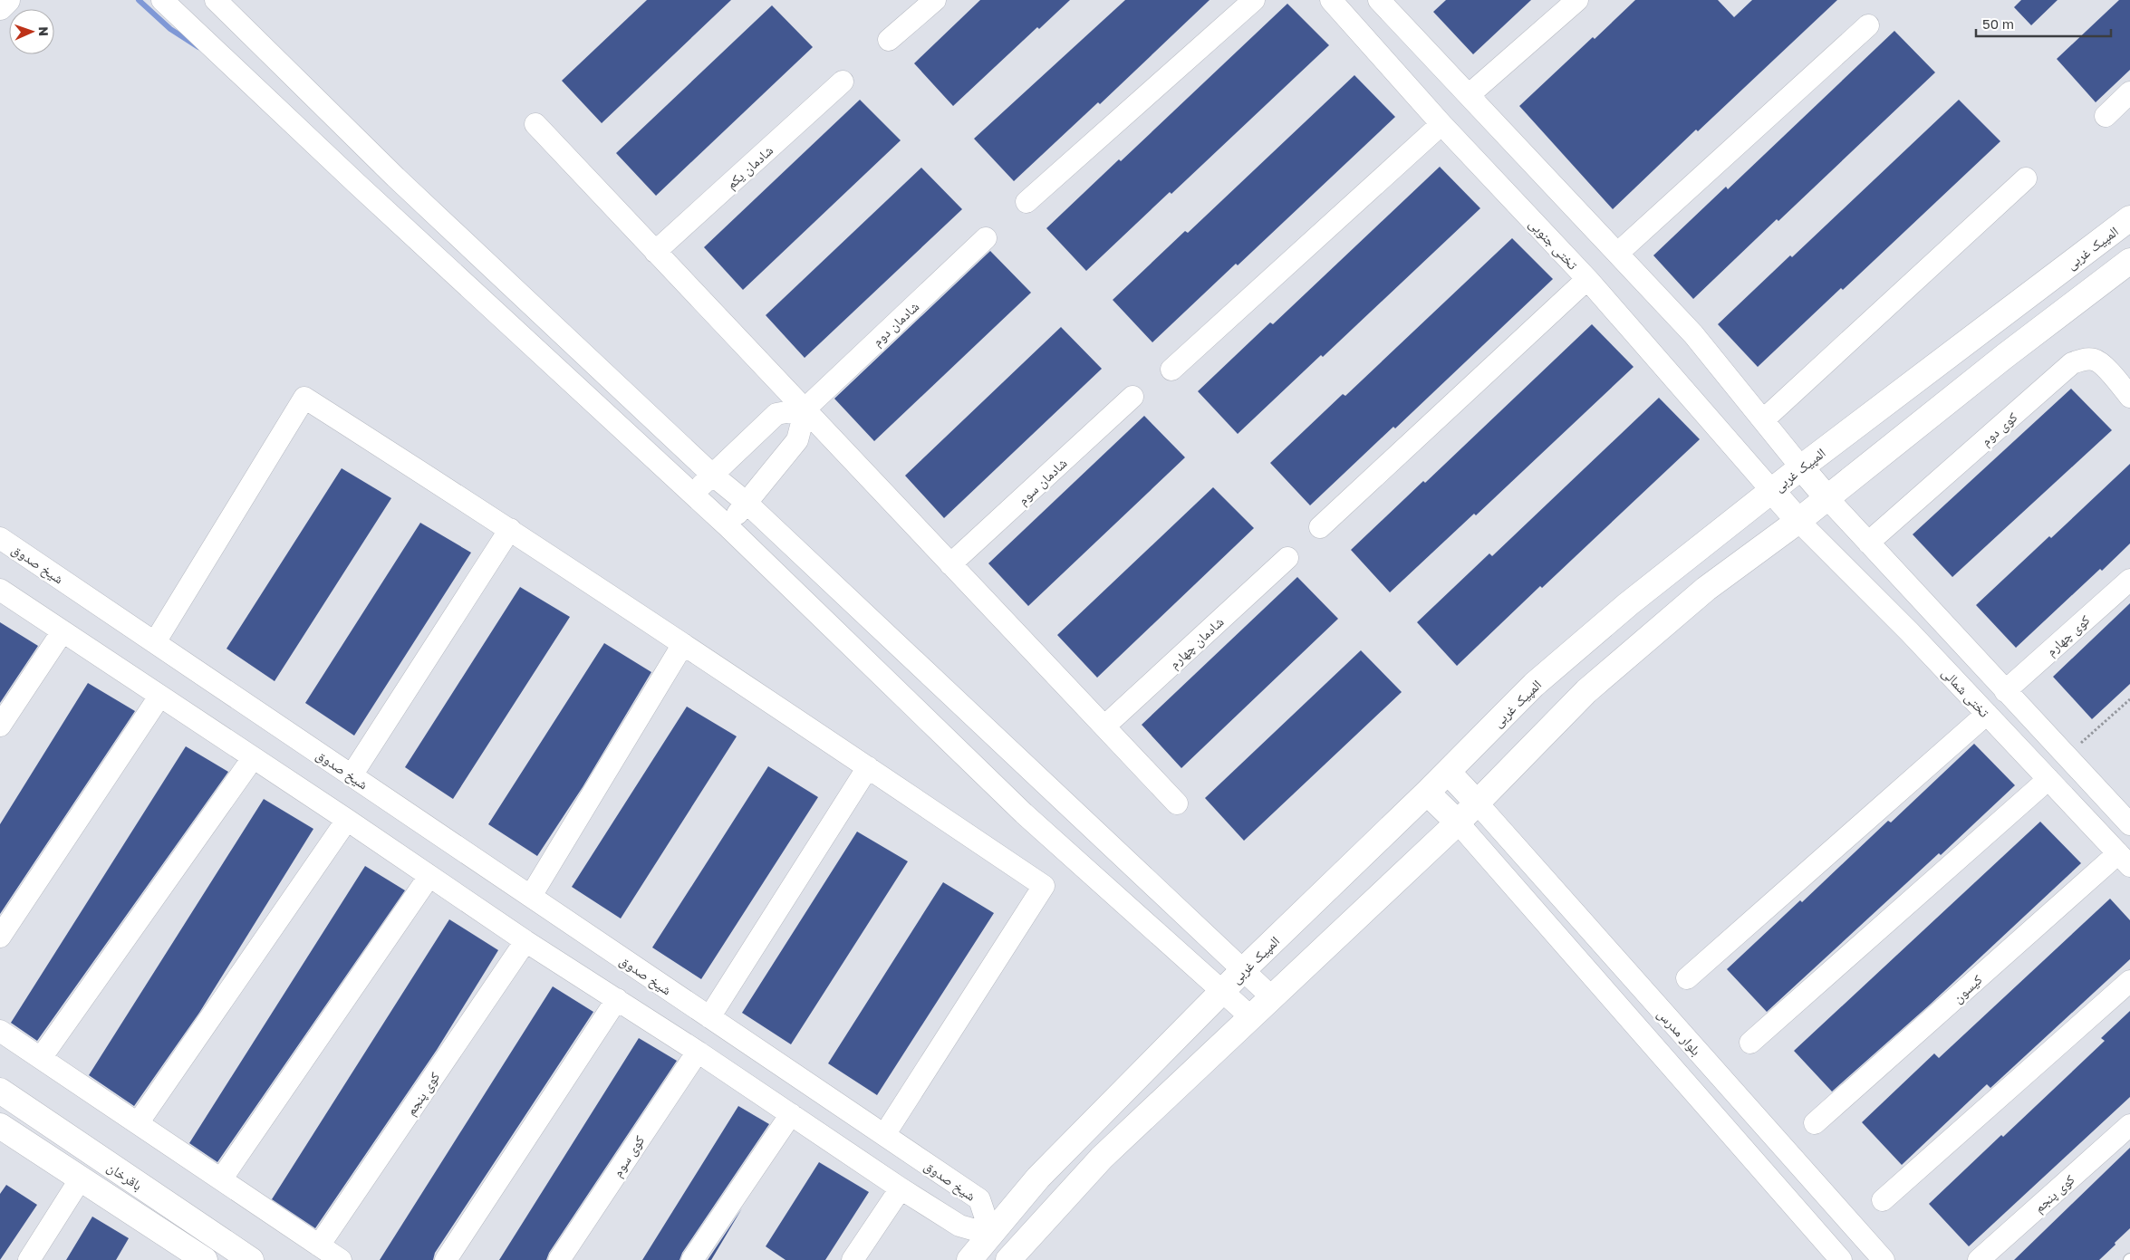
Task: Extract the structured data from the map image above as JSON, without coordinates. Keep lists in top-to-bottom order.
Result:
{
  "streets": {
    "street": [
      "شادمان یکم",
      "تختی جنوبی",
      "المپیک غربی",
      "شادمان دوم",
      "کوی دوم",
      "شادمان سوم",
      "شیخ صدوق",
      "کوی چهارم",
      "شادمان چهارم",
      "تختی شمالی",
      "کیسون",
      "بلوار مدرس",
      "کوی پنجم",
      "کوی سوم",
      "باقرخان"
    ]
  },
  "crossings": [
    ["تختی جنوبی", "المپیک غربی"],
    ["المپیک غربی", "شیخ صدوق"],
    ["تختی شمالی", "کیسون"]
  ],
  "scale_bar": "50 m",
  "north": "right"
}
